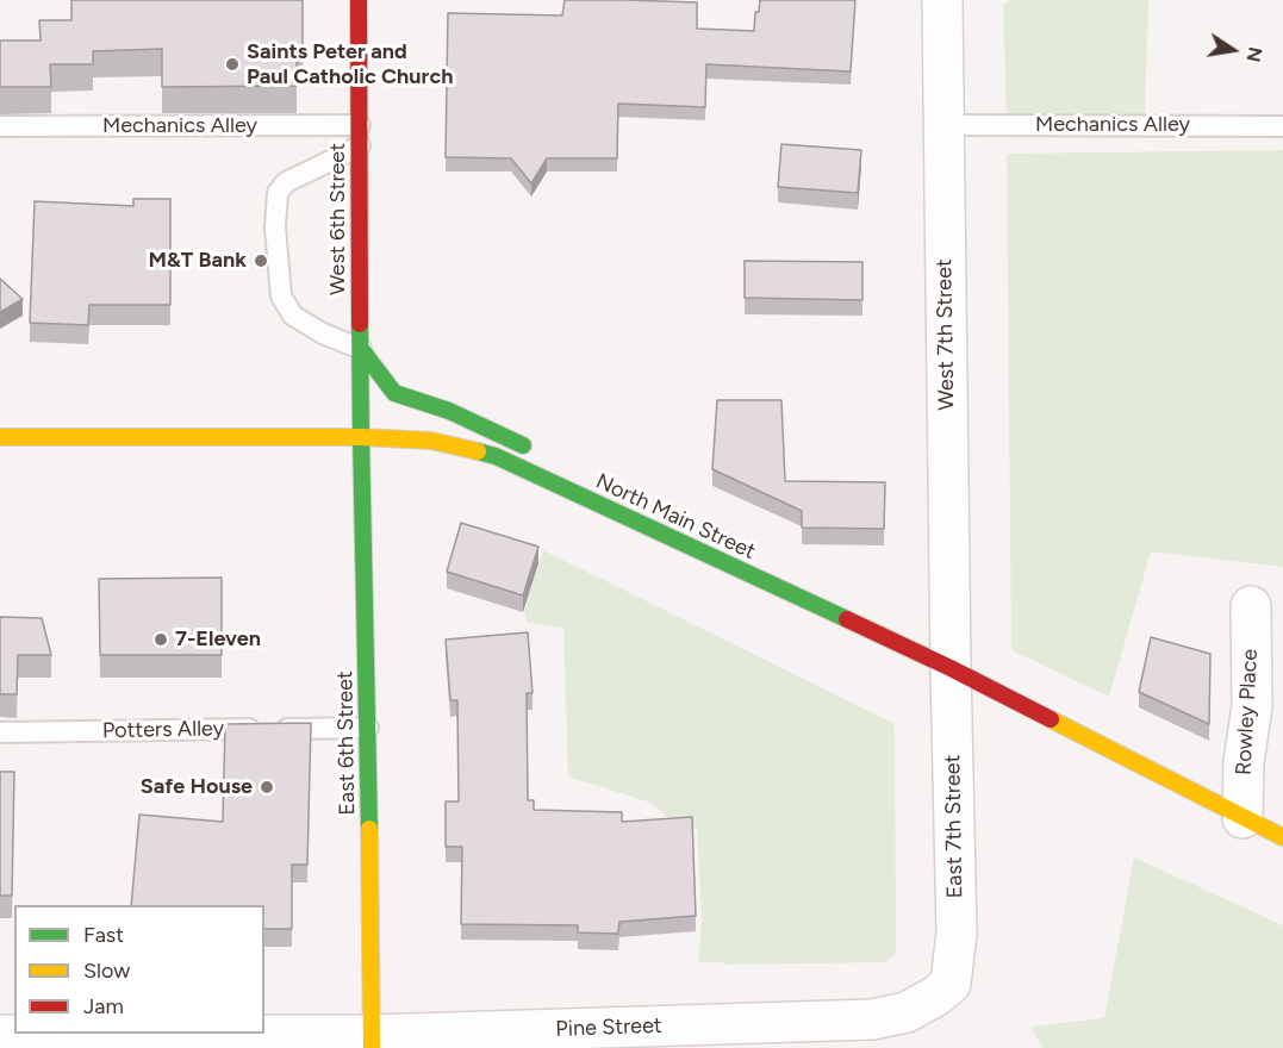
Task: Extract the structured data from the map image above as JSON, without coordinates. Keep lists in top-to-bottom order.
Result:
{
  "streets": {
    "main road": ["West 6th Street", "North Main Street", "East 6th Street"],
    "street": [
      "West 7th Street",
      "Rowley Place",
      "East 7th Street",
      "Pine Street"
    ],
    "lane": ["Mechanics Alley", "Potters Alley"]
  },
  "crossings": [
    ["Mechanics Alley", "West 6th Street"],
    ["Mechanics Alley", "West 7th Street"],
    ["West 6th Street", "North Main Street"],
    ["West 6th Street", "East 6th Street"],
    ["West 7th Street", "North Main Street"],
    ["West 7th Street", "East 7th Street"],
    ["North Main Street", "Rowley Place"],
    ["North Main Street", "East 6th Street"],
    ["North Main Street", "East 7th Street"],
    ["Potters Alley", "East 6th Street"],
    ["East 6th Street", "Pine Street"],
    ["East 7th Street", "Pine Street"]
  ],
  "places": [
    "Saints Peter and Paul Catholic Church",
    "M&T Bank",
    "7-Eleven",
    "Safe House"
  ],
  "legend": ["Fast", "Slow", "Jam"],
  "north": "right"
}
